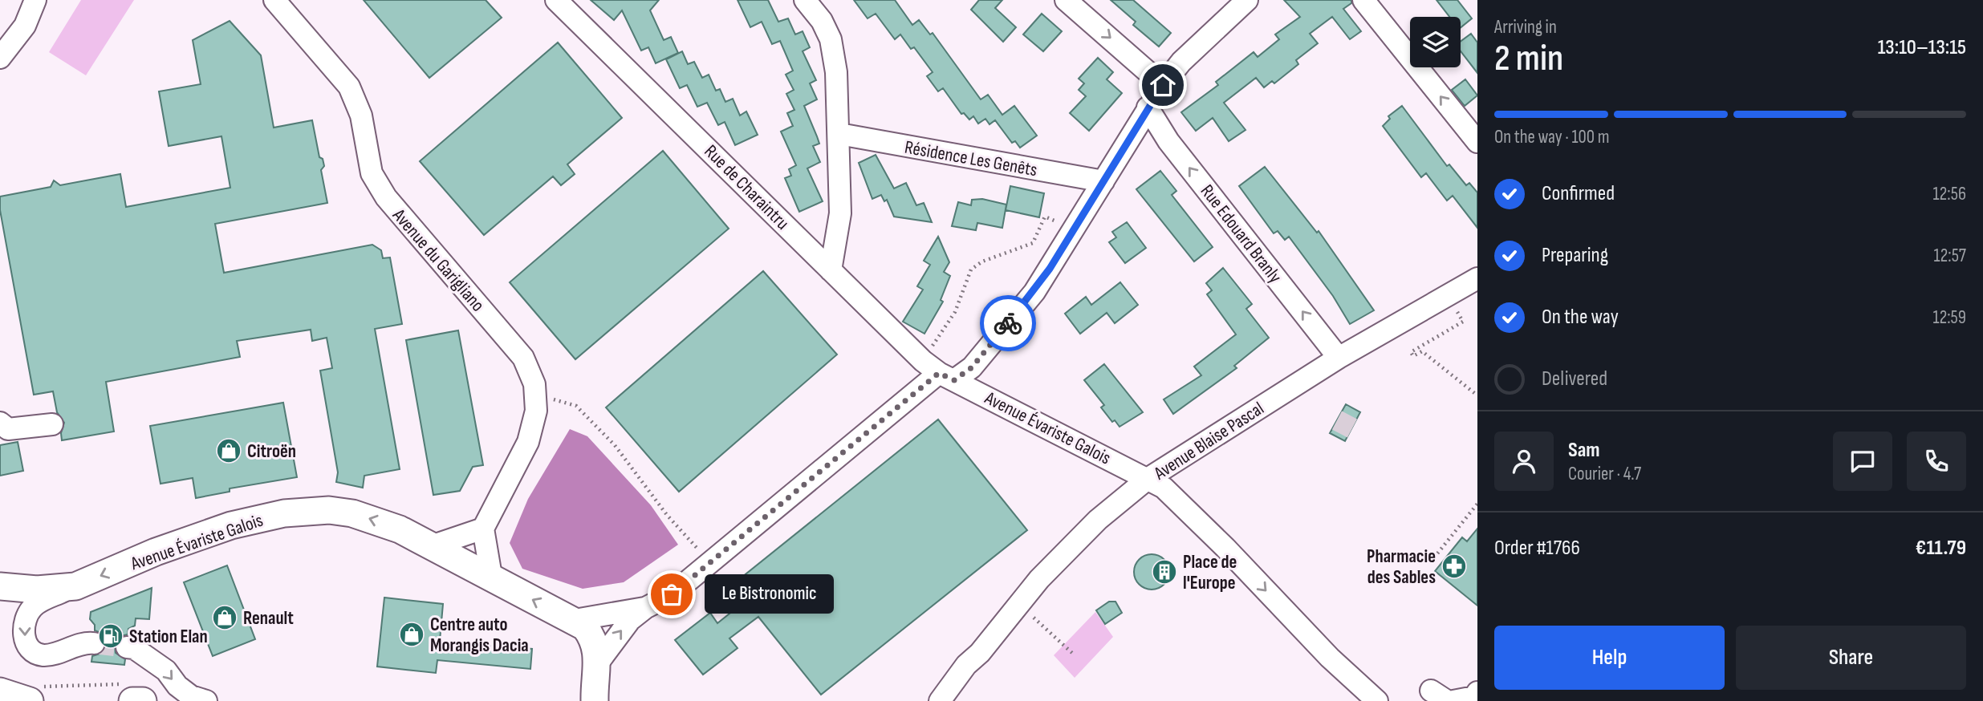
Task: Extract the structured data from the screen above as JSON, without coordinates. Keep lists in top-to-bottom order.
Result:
{
  "streets": {
    "main road": ["Avenue Évariste Galois"],
    "street": [
      "Résidence Les Genêts",
      "Rue de Charaintru",
      "Rue Edouard Branly",
      "Avenue du Garigliano",
      "Avenue Blaise Pascal"
    ]
  },
  "crossings": [
    ["Rue de Charaintru", "Avenue Évariste Galois"],
    ["Rue Edouard Branly", "Avenue Blaise Pascal"],
    ["Avenue Évariste Galois", "Avenue Blaise Pascal"]
  ],
  "one_way": ["Rue Edouard Branly"],
  "places": {
    "shop": ["Citroën", "Renault", "Centre auto Morangis Dacia"],
    "pharmacy": ["Pharmacie des Sables"],
    "building": ["Place de l'Europe"],
    "other": ["Le Bistronomic"],
    "fuel station": ["Station Elan"]
  },
  "page": {
    "heading": ["2 min", "Arriving in", "13:10–13:15"],
    "panel": [
      "Sam",
      "Courier · 4.7",
      "Order #1766",
      "€11.79"
    ],
    "bar": "On the way · 100 m",
    "list": [
      ["Confirmed", "12:56"],
      ["Preparing", "12:57"],
      ["On the way", "12:59"],
      "Delivered"
    ],
    "bubble": "Le Bistronomic",
    "buttons": ["Help", "Share"]
  }
}
